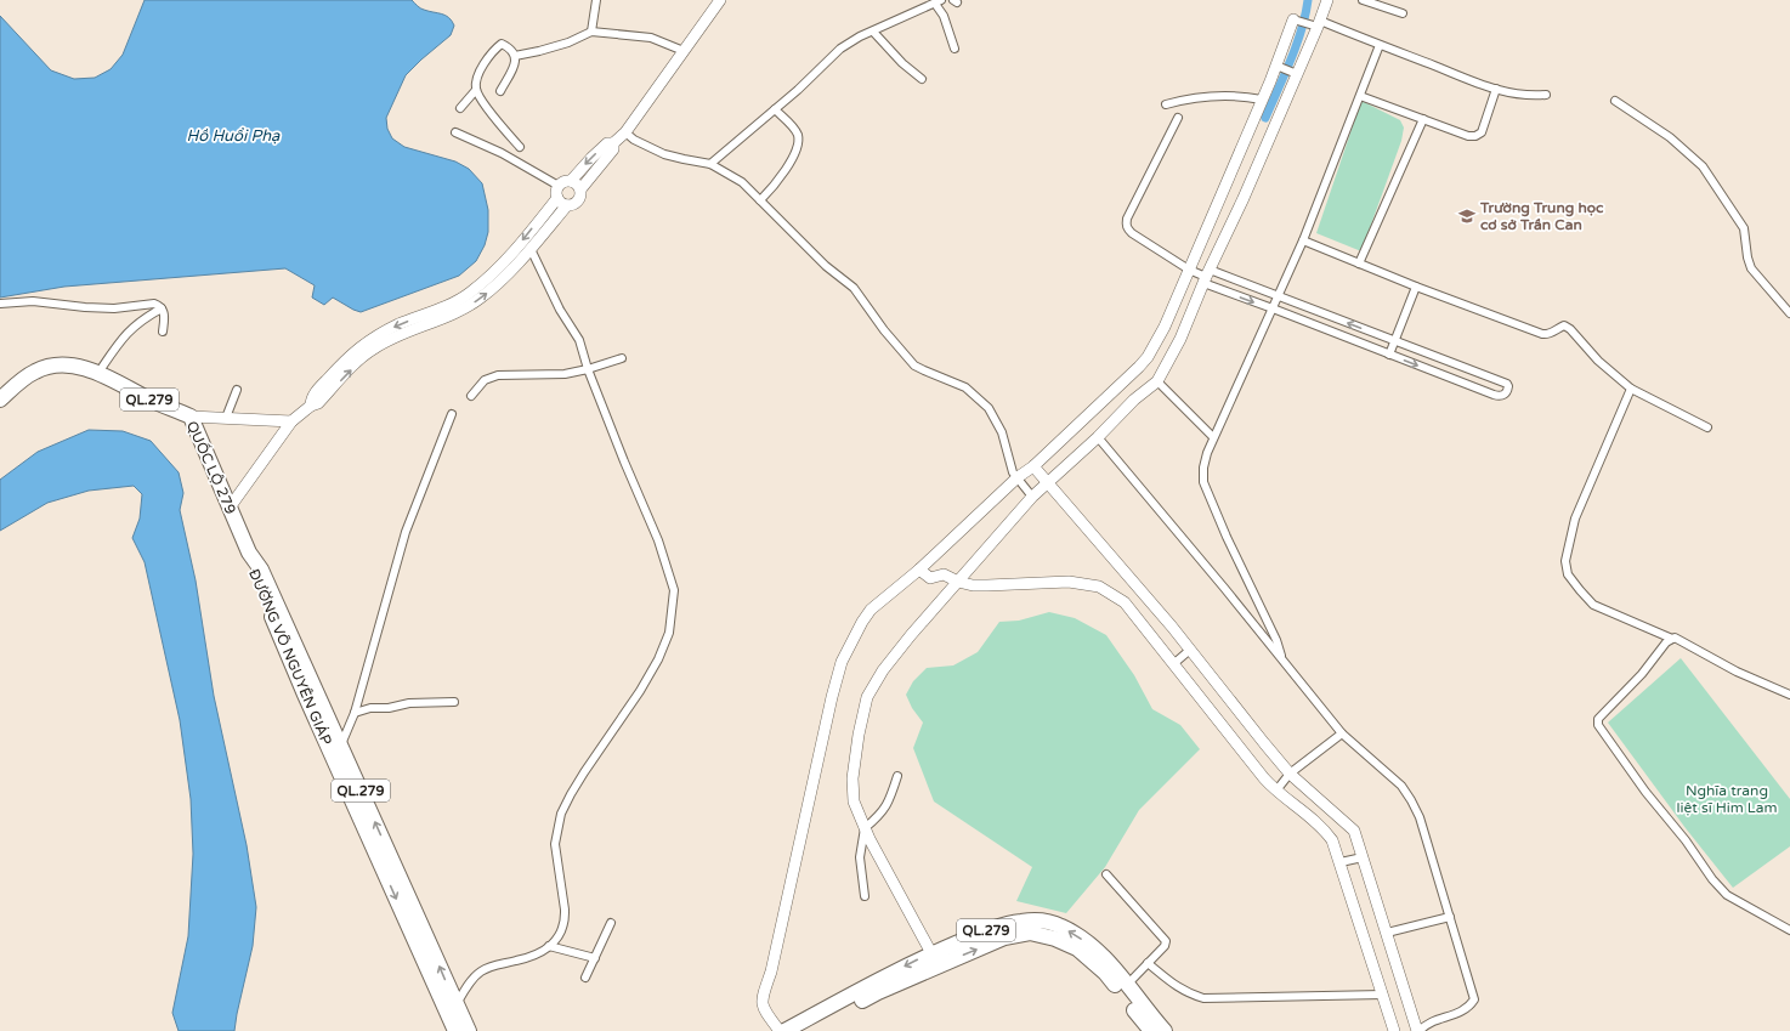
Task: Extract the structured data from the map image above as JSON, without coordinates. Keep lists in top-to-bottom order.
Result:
{
  "streets": {
    "highway": ["QL.279", "QUỐC LỘ 279", "ĐƯỜNG VÕ NGUYÊN GIÁP"]
  },
  "crossings": [
    ["QUỐC LỘ 279", "ĐƯỜNG VÕ NGUYÊN GIÁP"]
  ],
  "water": ["Hồ Huổi Phạ"],
  "parks": ["Nghĩa trang liệt sĩ Him Lam"],
  "places": {
    "school or university": ["Trường Trung học cơ sở Trần Can"]
  }
}
